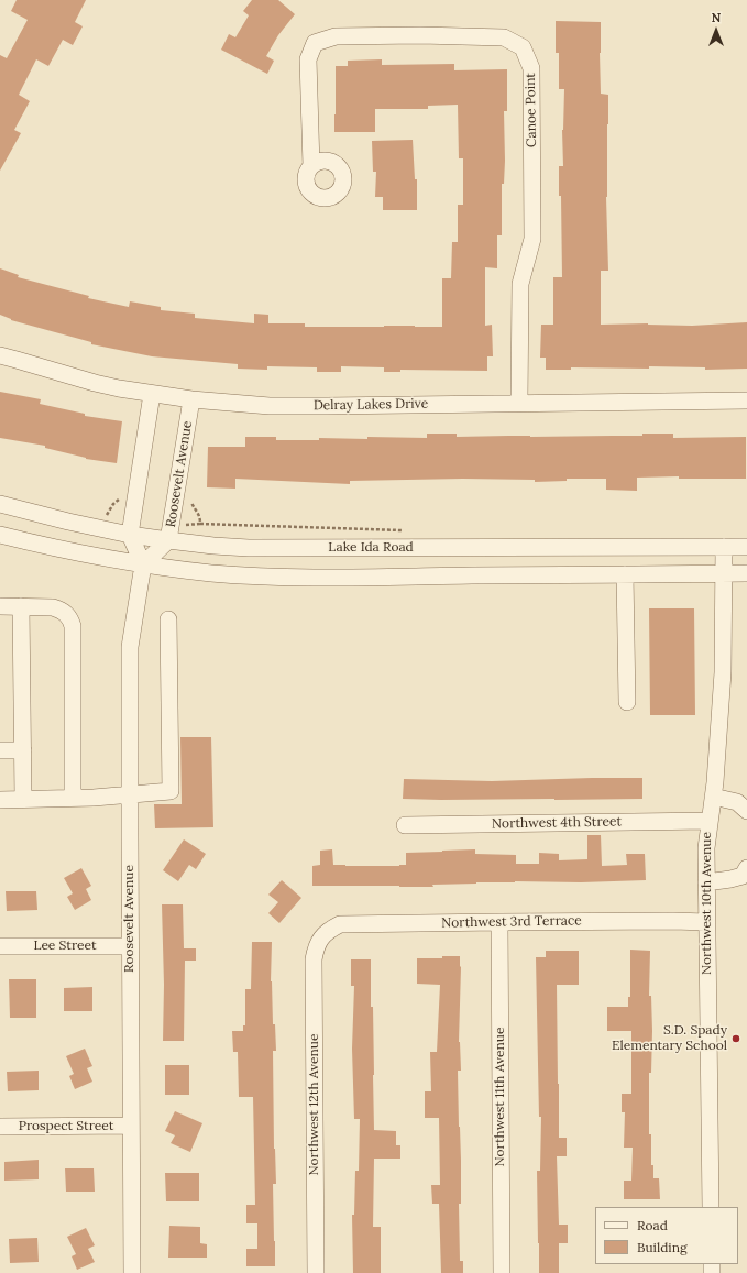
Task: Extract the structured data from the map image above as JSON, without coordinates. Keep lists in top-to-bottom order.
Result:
{
  "streets": {
    "street": [
      "Canoe Point",
      "Delray Lakes Drive",
      "Roosevelt Avenue",
      "Lake Ida Road",
      "Northwest 4th Street",
      "Northwest 10th Avenue",
      "Northwest 3rd Terrace",
      "Lee Street",
      "Northwest 11th Avenue",
      "Northwest 12th Avenue",
      "Prospect Street"
    ]
  },
  "crossings": [
    ["Canoe Point", "Delray Lakes Drive"],
    ["Delray Lakes Drive", "Roosevelt Avenue"],
    ["Roosevelt Avenue", "Lake Ida Road"],
    ["Roosevelt Avenue", "Lee Street"],
    ["Roosevelt Avenue", "Prospect Street"],
    ["Lake Ida Road", "Northwest 10th Avenue"],
    ["Northwest 4th Street", "Northwest 10th Avenue"],
    ["Northwest 10th Avenue", "Northwest 3rd Terrace"],
    ["Northwest 3rd Terrace", "Northwest 11th Avenue"],
    ["Northwest 3rd Terrace", "Northwest 12th Avenue"]
  ],
  "places": ["S.D. Spady Elementary School"],
  "legend": ["Road", "Building"],
  "north": "top"
}
